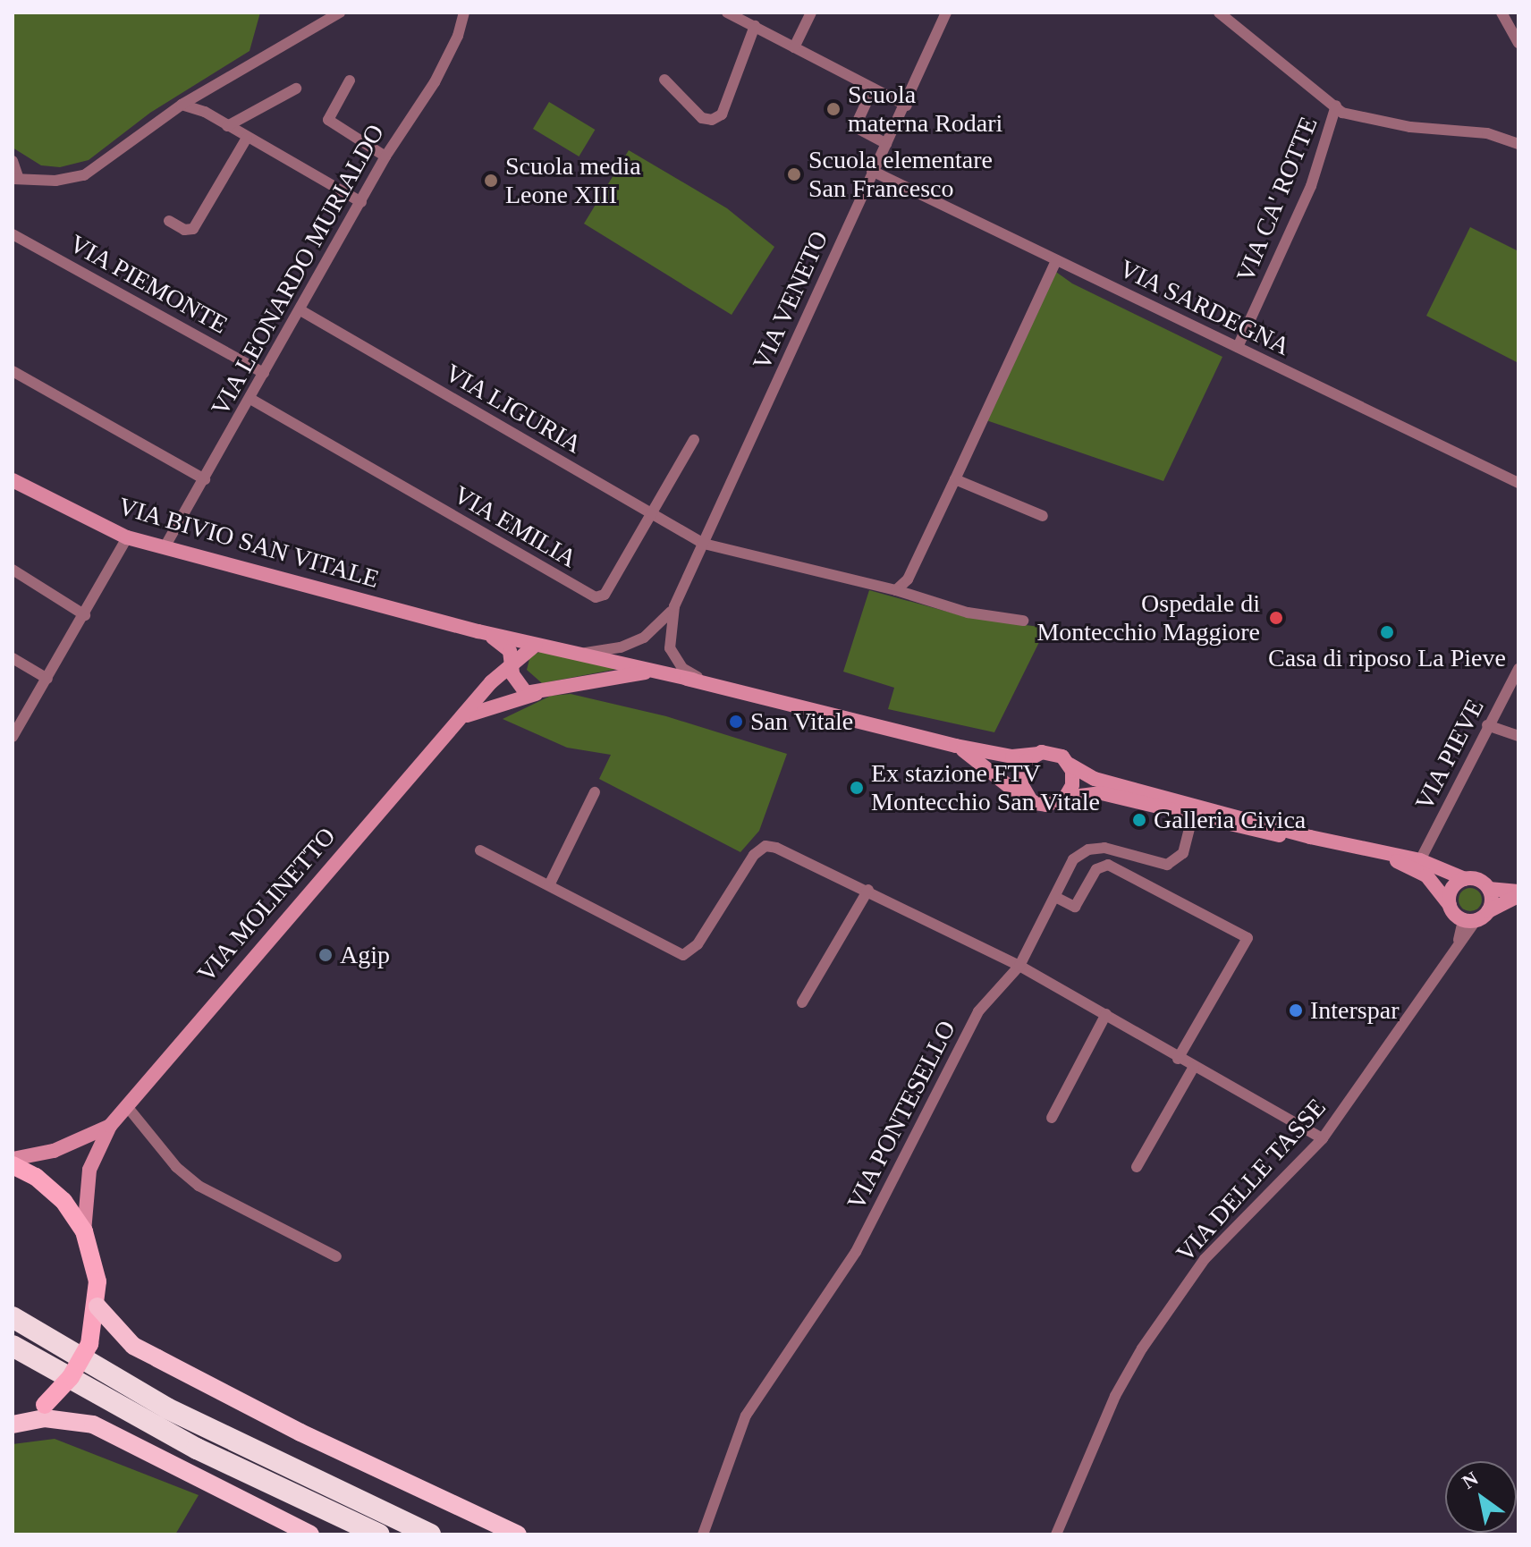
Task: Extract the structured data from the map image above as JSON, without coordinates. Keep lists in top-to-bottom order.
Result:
{
  "streets": {
    "main road": ["VIA BIVIO SAN VITALE", "VIA MOLINETTO"],
    "street": [
      "VIA CA' ROTTE",
      "VIA LEONARDO MURIALDO",
      "VIA PIEMONTE",
      "VIA VENETO",
      "VIA SARDEGNA",
      "VIA LIGURIA",
      "VIA EMILIA",
      "VIA PIEVE",
      "VIA PONTESELLO",
      "VIA DELLE TASSE"
    ]
  },
  "crossings": [
    ["VIA CA' ROTTE", "VIA SARDEGNA"],
    ["VIA LEONARDO MURIALDO", "VIA PIEMONTE"],
    ["VIA LEONARDO MURIALDO", "VIA LIGURIA"],
    ["VIA LEONARDO MURIALDO", "VIA EMILIA"],
    ["VIA LEONARDO MURIALDO", "VIA BIVIO SAN VITALE"],
    ["VIA VENETO", "VIA SARDEGNA"],
    ["VIA VENETO", "VIA LIGURIA"],
    ["VIA VENETO", "VIA BIVIO SAN VITALE"],
    ["VIA LIGURIA", "VIA EMILIA"],
    ["VIA BIVIO SAN VITALE", "VIA PIEVE"],
    ["VIA BIVIO SAN VITALE", "VIA MOLINETTO"],
    ["VIA BIVIO SAN VITALE", "VIA PONTESELLO"],
    ["VIA BIVIO SAN VITALE", "VIA DELLE TASSE"]
  ],
  "places": [
    "Scuola materna Rodari",
    "Scuola elementare San Francesco",
    "Scuola media Leone XIII",
    "Ospedale di Montecchio Maggiore",
    "Casa di riposo La Pieve",
    "San Vitale",
    "Ex stazione FTV Montecchio San Vitale",
    "Galleria Civica",
    "Agip",
    "Interspar"
  ],
  "north": "top left"
}
